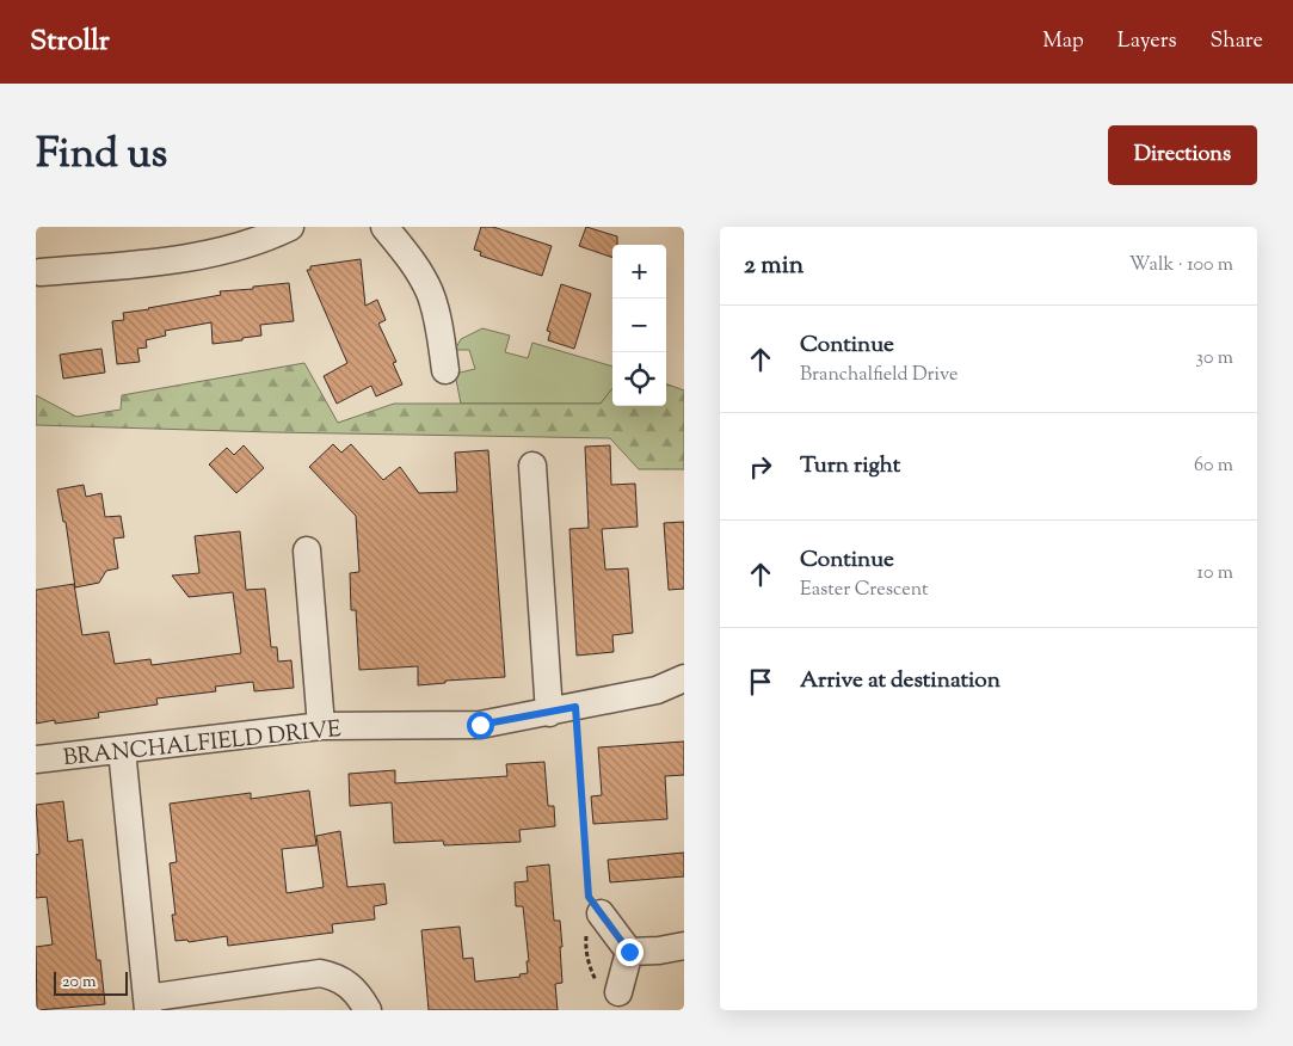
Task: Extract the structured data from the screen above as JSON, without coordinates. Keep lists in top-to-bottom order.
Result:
{
  "streets": {
    "street": ["BRANCHALFIELD DRIVE"]
  },
  "scale_bar": "20 m",
  "page": {
    "header": "Strollr",
    "nav": ["Map", "Layers", "Share"],
    "title": "Find us",
    "buttons": "Directions",
    "heading": ["2 min", "Walk · 100 m"],
    "map_buttons": ["+", "−"],
    "list": [
      ["Continue", "Branchalfield Drive", "30 m"],
      ["Turn right", "60 m"],
      ["Continue", "Easter Crescent", "10 m"],
      "Arrive at destination"
    ],
    "scale": "20 m"
  }
}
